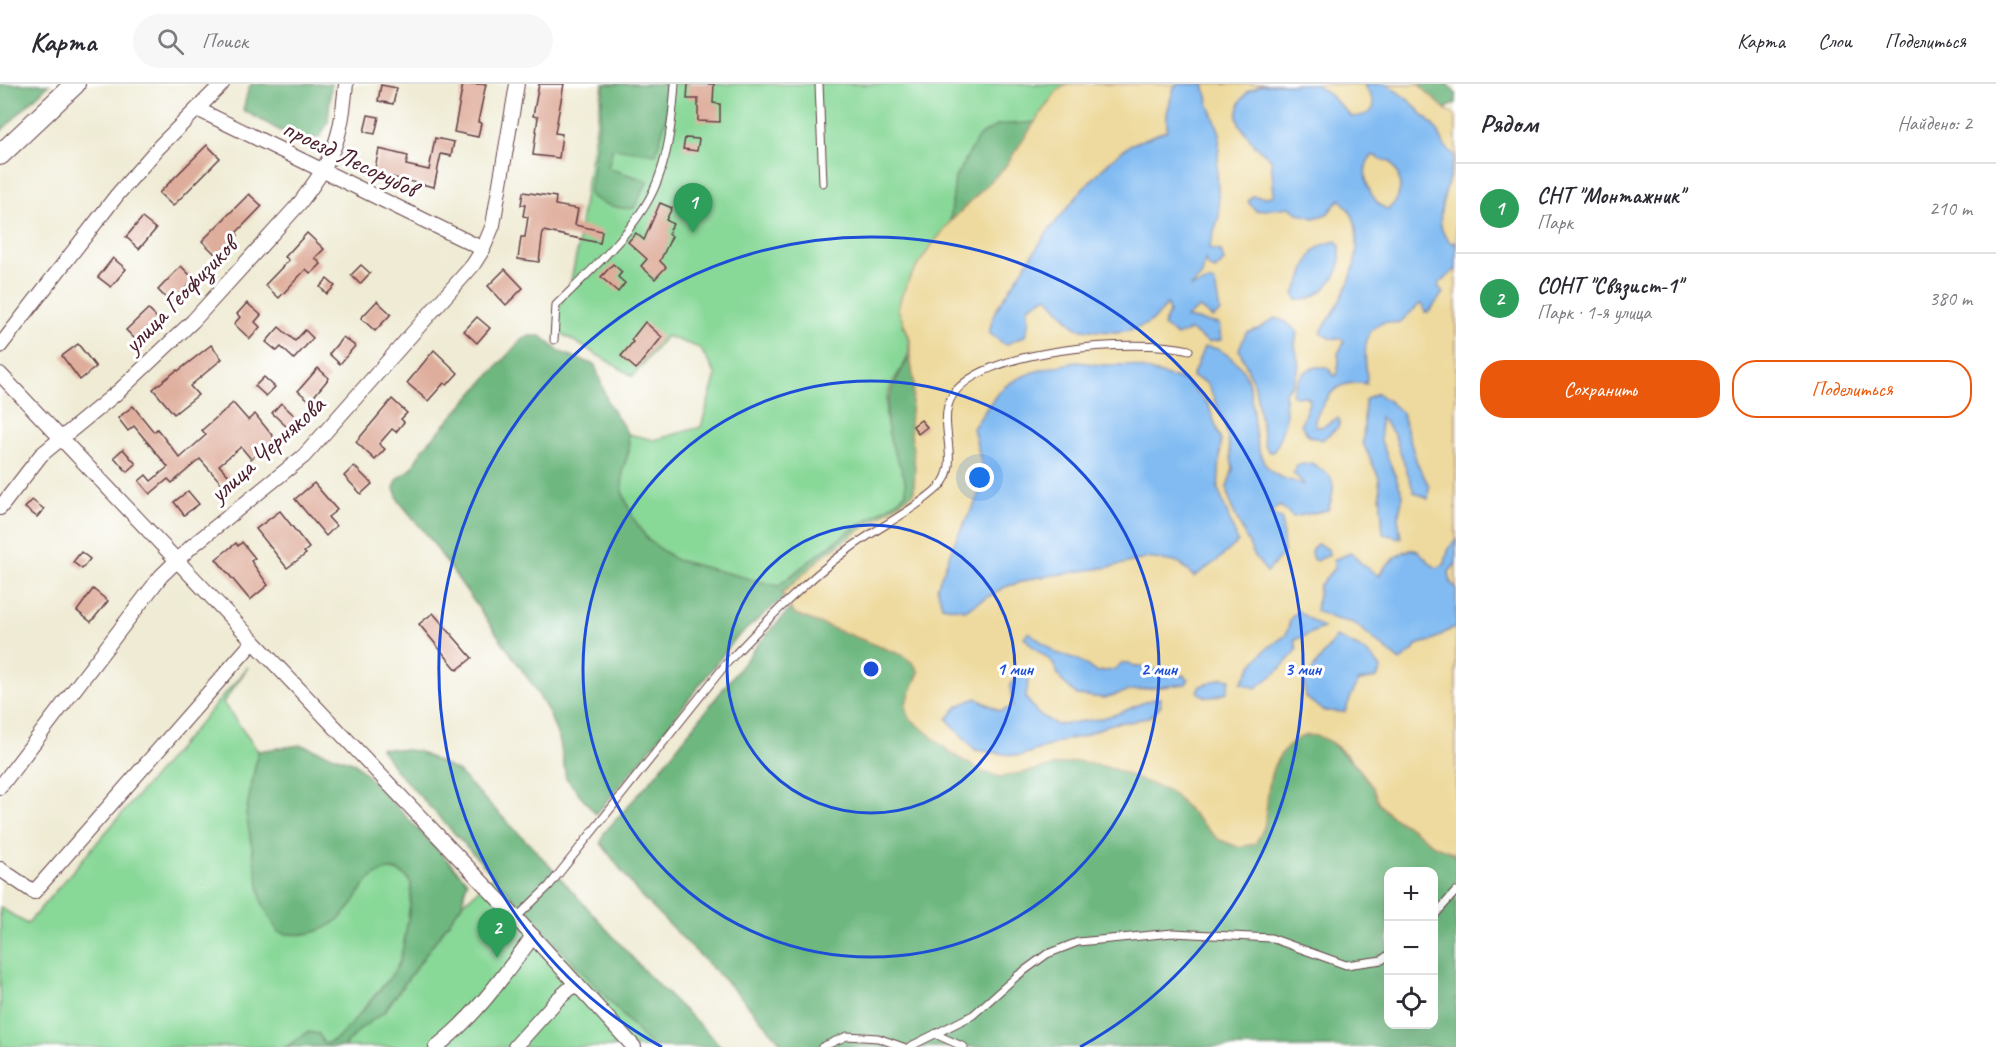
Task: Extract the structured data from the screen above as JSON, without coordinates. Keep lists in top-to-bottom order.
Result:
{
  "streets": {
    "street": ["проезд Лесорубов", "улица Геофизиков", "улица Чернякова"]
  },
  "crossings": [
    ["проезд Лесорубов", "улица Геофизиков"],
    ["проезд Лесорубов", "улица Чернякова"]
  ],
  "page": {
    "header": "Карта",
    "search": "Поиск",
    "nav": ["Карта", "Слои", "Поделиться"],
    "heading": ["Рядом", "Найдено: 2"],
    "list": [
      {
        "mark": "1",
        "name": "СНТ \"Монтажник\"",
        "note": "Парк",
        "value": "210 m"
      },
      {
        "mark": "2",
        "name": "СОНТ \"Связист-1\"",
        "note": "Парк · 1-я улица",
        "value": "380 m"
      }
    ],
    "pins": ["1", "2"],
    "buttons": ["Сохранить", "Поделиться"],
    "map_buttons": ["+", "−"]
  },
  "rings": ["1 мин", "2 мин", "3 мин"]
}
